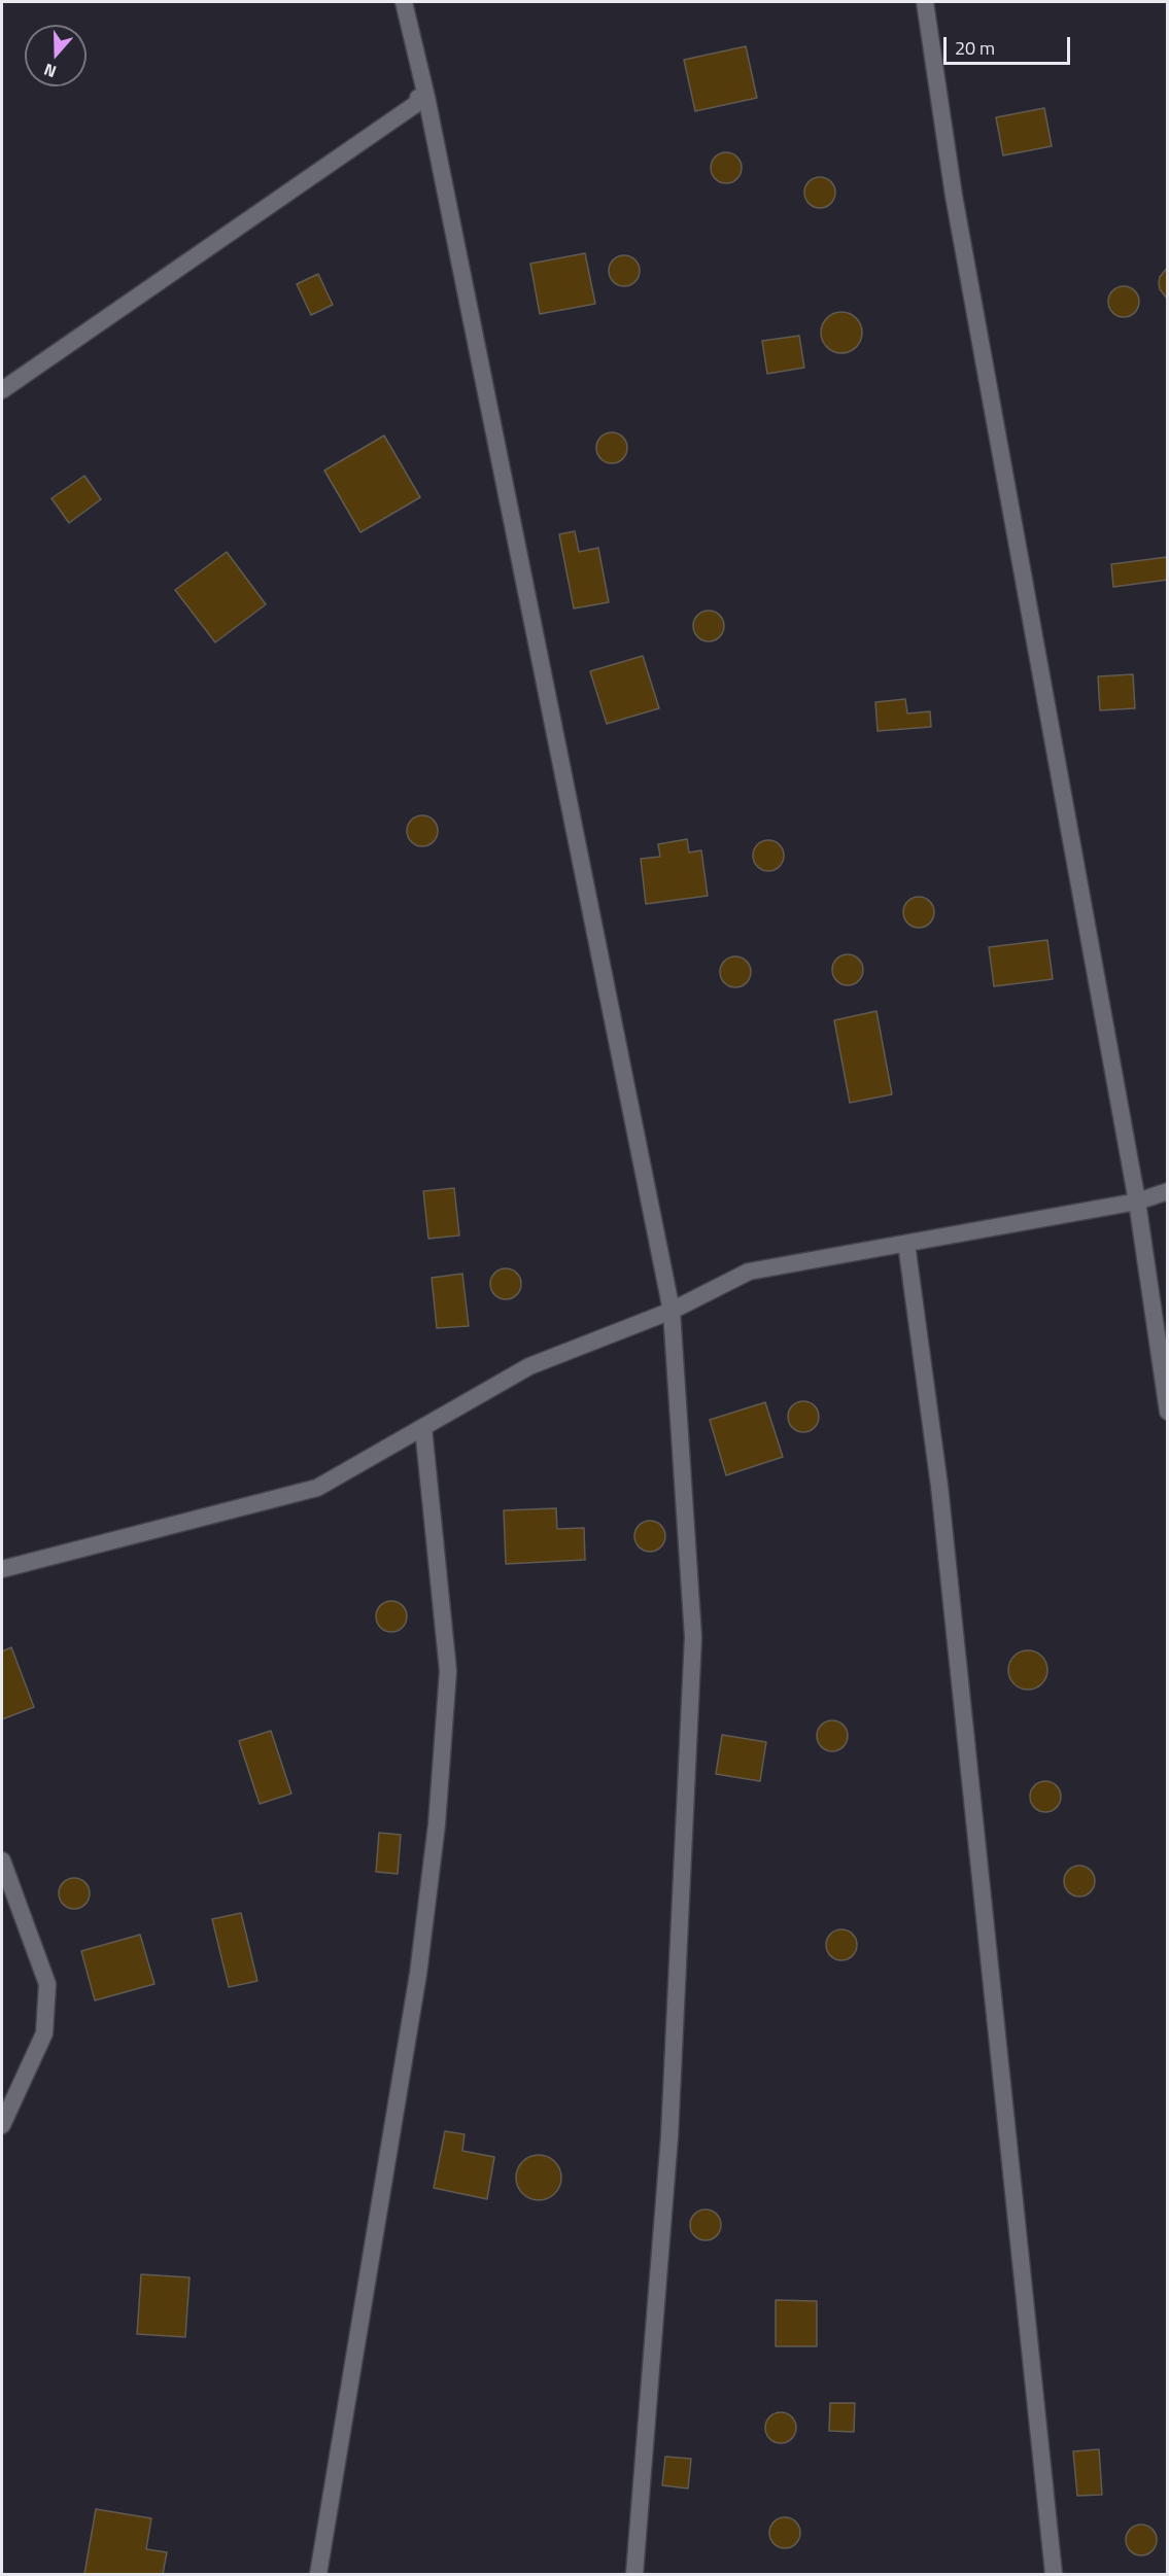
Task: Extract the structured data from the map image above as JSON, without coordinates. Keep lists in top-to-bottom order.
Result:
{
  "scale_bar": "20 m",
  "north": "bottom"
}
